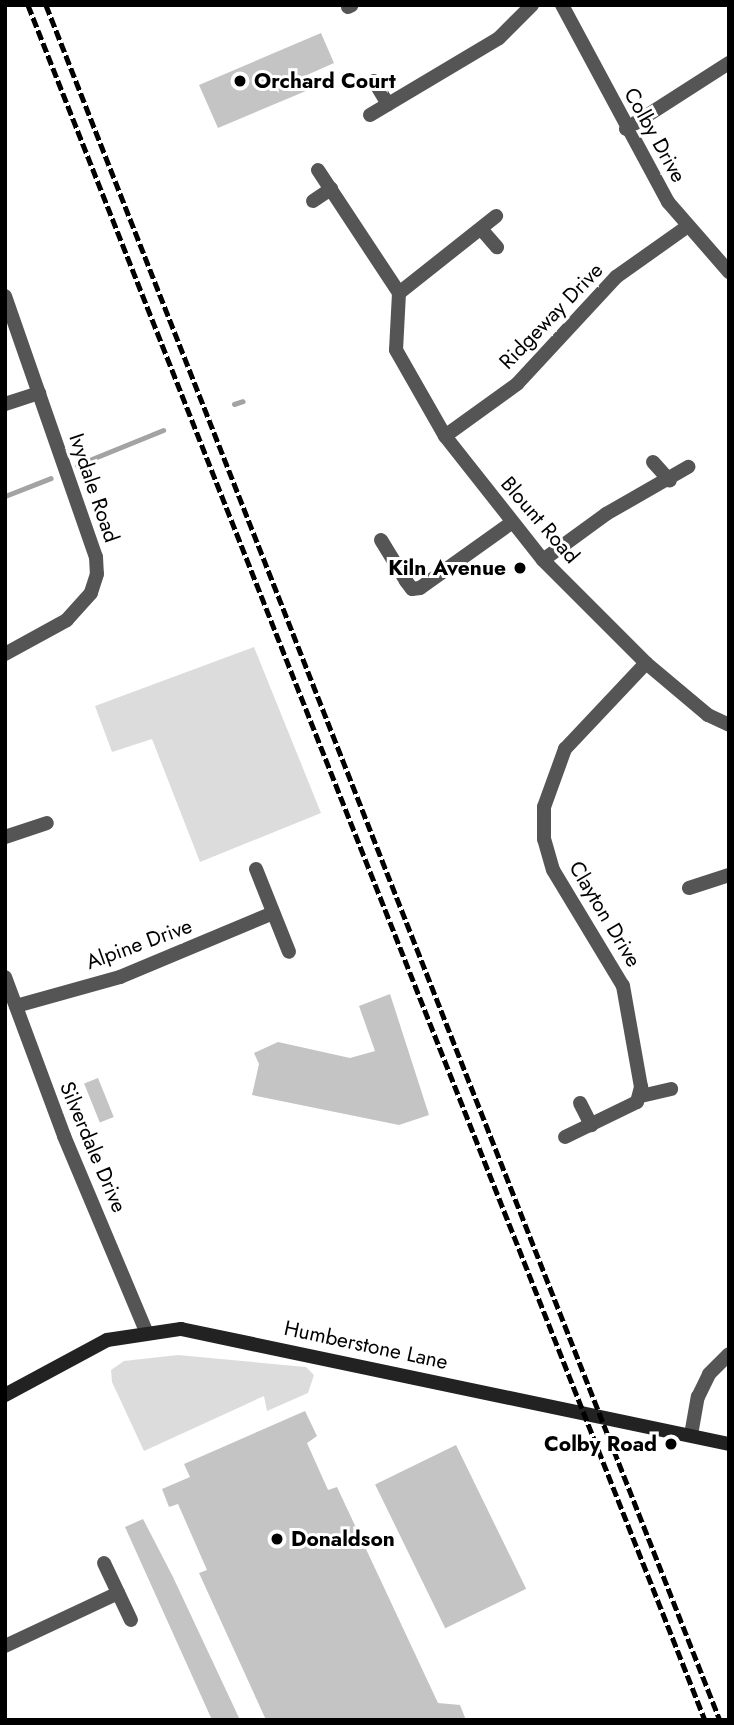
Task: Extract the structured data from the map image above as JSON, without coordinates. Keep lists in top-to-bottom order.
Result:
{
  "streets": {
    "street": [
      "Colby Drive",
      "Ridgeway Drive",
      "Ivydale Road",
      "Blount Road",
      "Clayton Drive",
      "Alpine Drive",
      "Silverdale Drive",
      "Humberstone Lane"
    ]
  },
  "crossings": [
    ["Colby Drive", "Ridgeway Drive"],
    ["Ridgeway Drive", "Blount Road"],
    ["Blount Road", "Clayton Drive"],
    ["Alpine Drive", "Silverdale Drive"],
    ["Silverdale Drive", "Humberstone Lane"]
  ],
  "places": [
    "Orchard Court",
    "Kiln Avenue",
    "Colby Road",
    "Donaldson"
  ]
}
